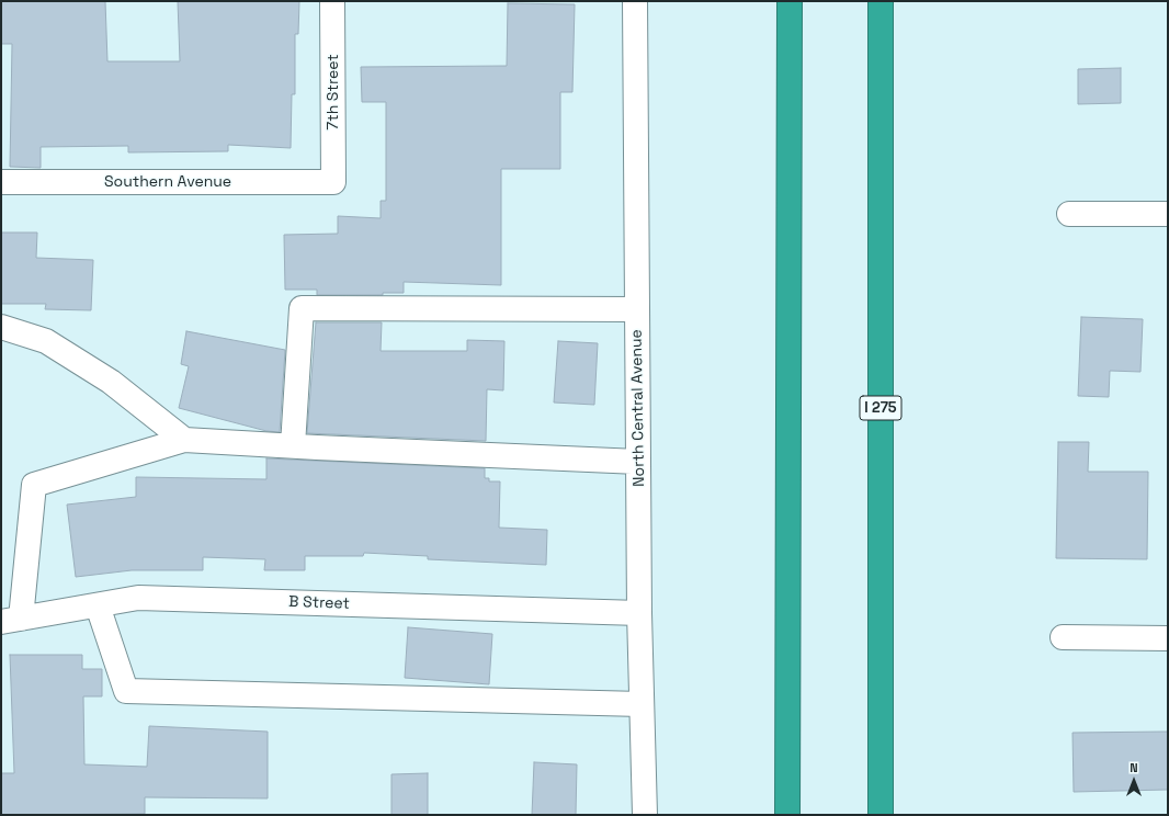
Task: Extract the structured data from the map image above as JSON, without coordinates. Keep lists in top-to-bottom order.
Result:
{
  "streets": {
    "highway": ["I 275"],
    "street": [
      "7th Street",
      "Southern Avenue",
      "North Central Avenue",
      "B Street"
    ]
  },
  "crossings": [
    ["7th Street", "Southern Avenue"],
    ["North Central Avenue", "B Street"]
  ],
  "north": "top"
}
